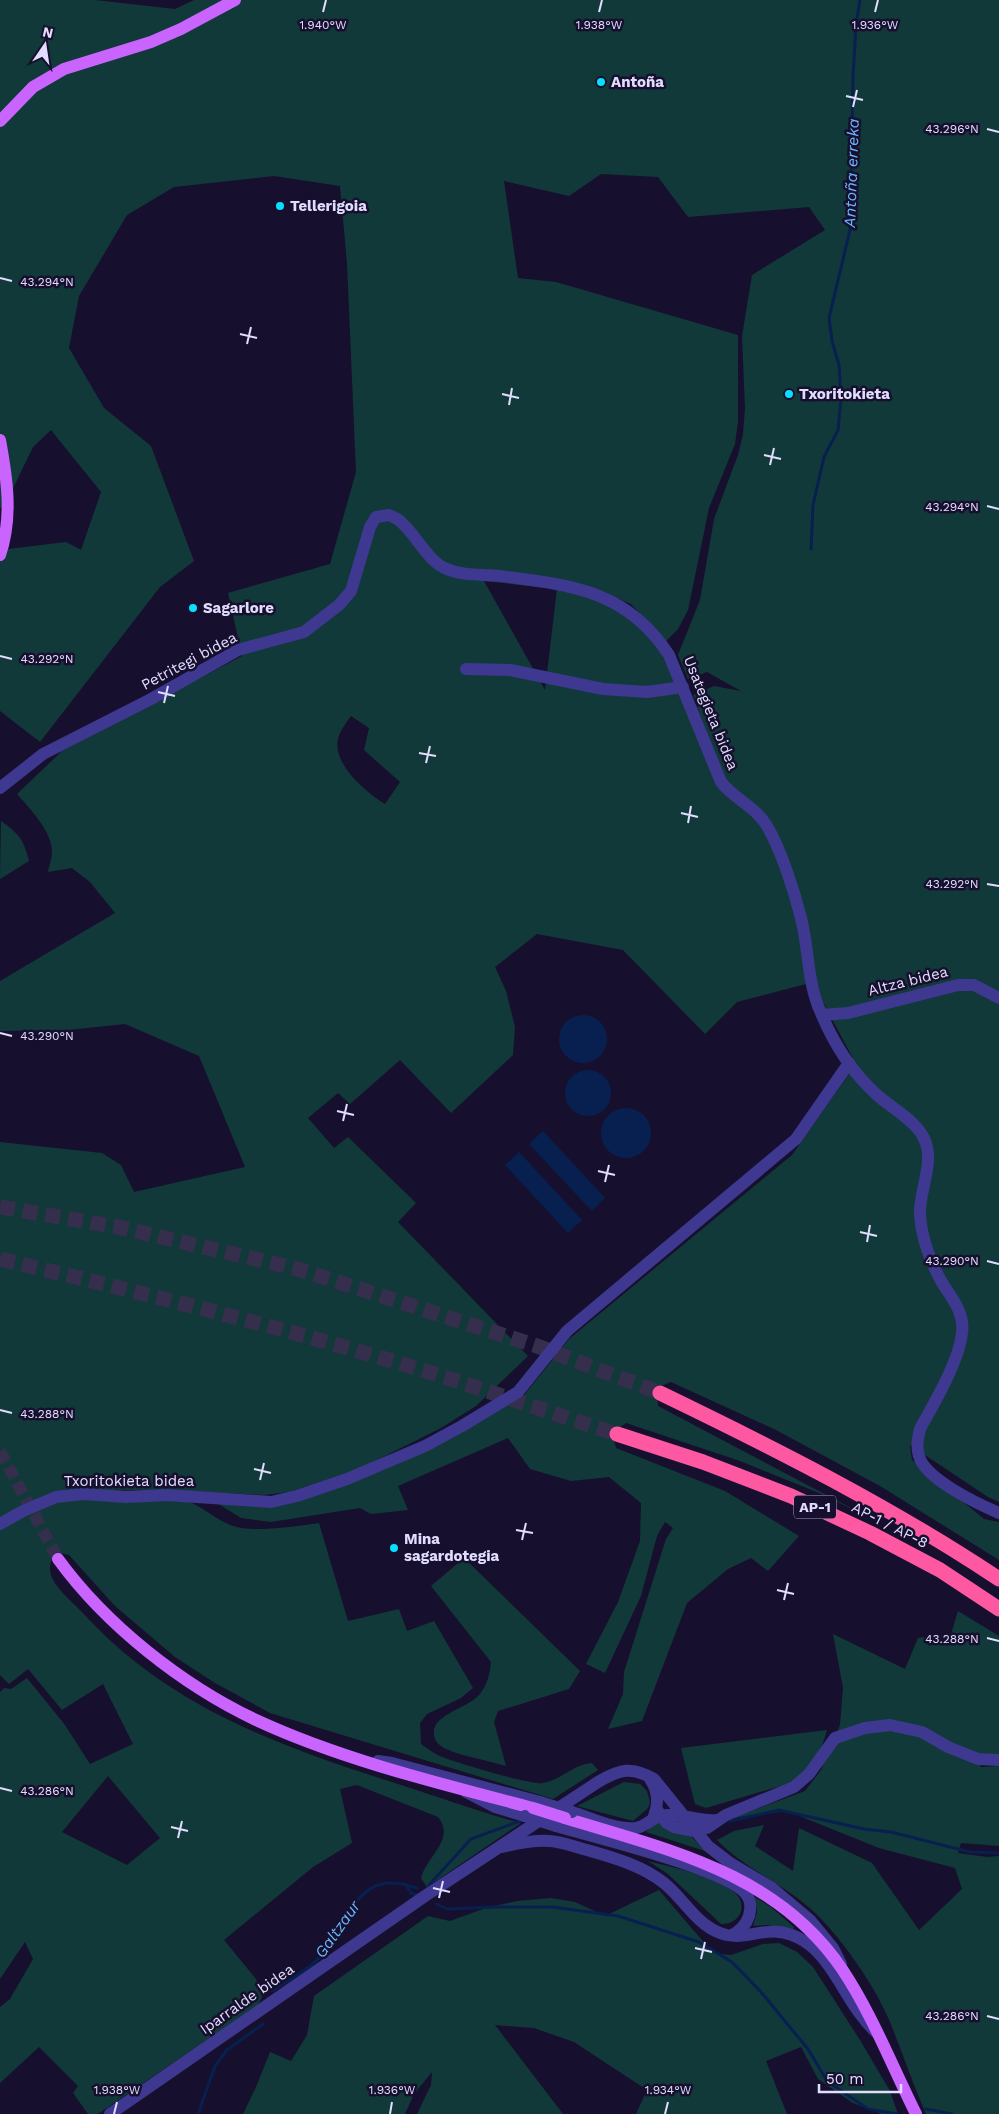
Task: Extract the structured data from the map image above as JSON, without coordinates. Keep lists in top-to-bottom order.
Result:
{
  "streets": {
    "highway": ["AP-1", "AP-1 / AP-8"],
    "street": [
      "Petritegi bidea",
      "Usategieta bidea",
      "Altza bidea",
      "Txoritokieta bidea",
      "Iparralde bidea"
    ]
  },
  "crossings": [
    ["Petritegi bidea", "Usategieta bidea"],
    ["Usategieta bidea", "Altza bidea"],
    ["Usategieta bidea", "Txoritokieta bidea"]
  ],
  "water": ["Antoña erreka", "Galtzaur"],
  "places": [
    "Antoña",
    "Tellerigoia",
    "Txoritokieta",
    "Sagarlore",
    "Mina sagardotegia"
  ],
  "scale_bar": "50 m",
  "north": "top",
  "coordinates": [
    "1.940°W",
    "1.938°W",
    "1.936°W",
    "43.296°N",
    "43.294°N",
    "43.292°N",
    "43.290°N",
    "43.288°N",
    "43.286°N",
    "1.934°W"
  ]
}
